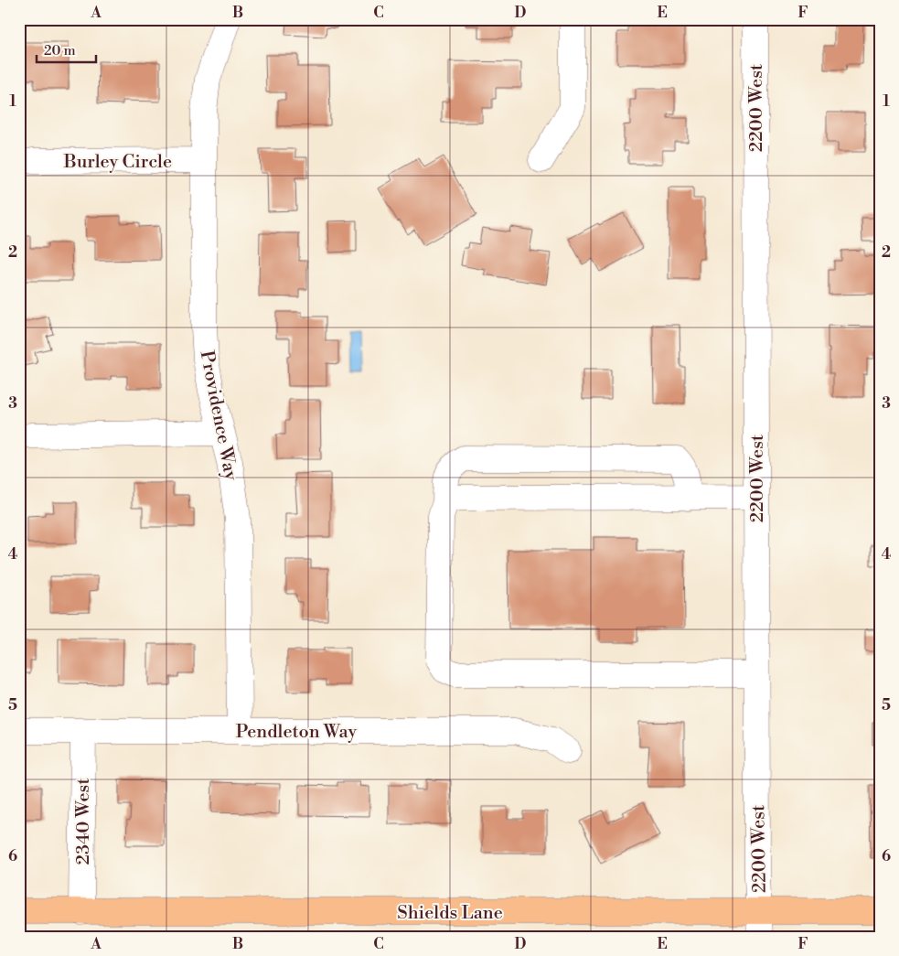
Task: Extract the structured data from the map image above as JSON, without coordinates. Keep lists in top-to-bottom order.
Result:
{
  "streets": {
    "main road": ["Shields Lane"],
    "street": [
      "2200 West",
      "Burley Circle",
      "Providence Way",
      "Pendleton Way",
      "2340 West"
    ]
  },
  "crossings": [
    ["2200 West", "Shields Lane"],
    ["Burley Circle", "Providence Way"],
    ["Providence Way", "Pendleton Way"],
    ["Pendleton Way", "2340 West"],
    ["2340 West", "Shields Lane"]
  ],
  "scale_bar": "20 m",
  "grid": {
    "columns": [
      "A",
      "B",
      "C",
      "D",
      "E",
      "F"
    ],
    "rows": [
      "1",
      "2",
      "3",
      "4",
      "5",
      "6"
    ]
  }
}
